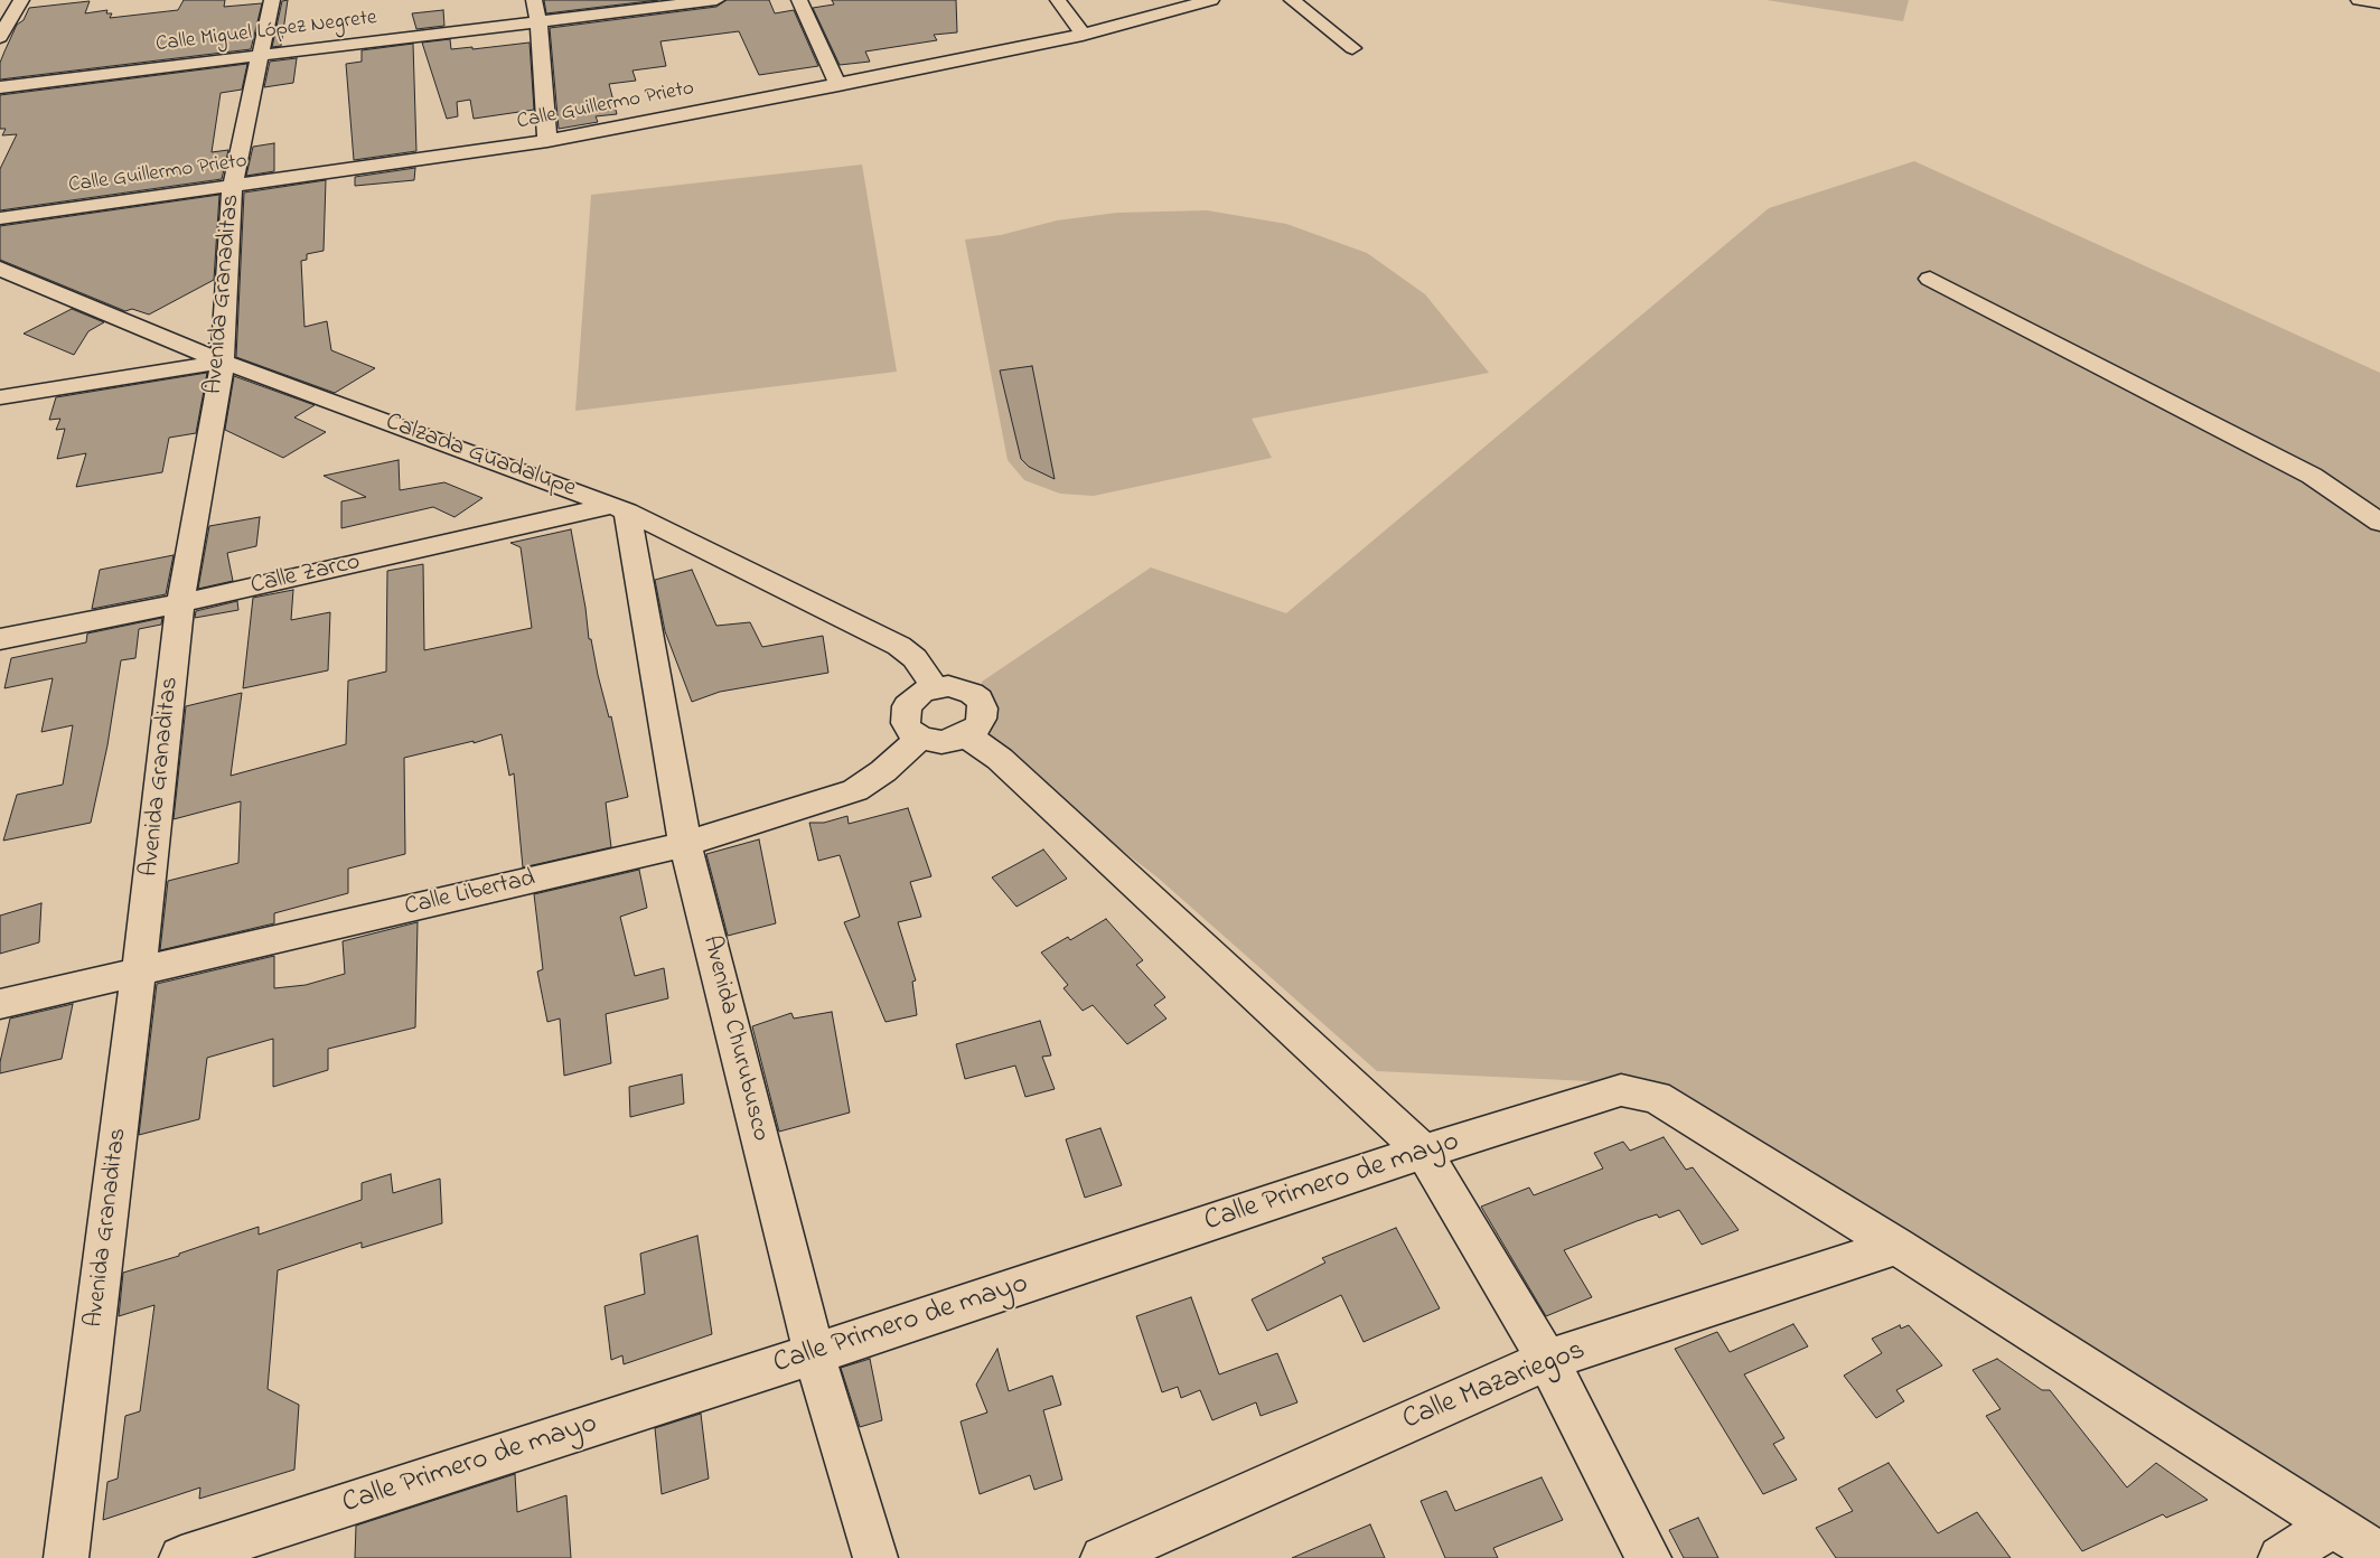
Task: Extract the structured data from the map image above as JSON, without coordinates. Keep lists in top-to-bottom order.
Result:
{
  "streets": {
    "street": [
      "Calle Miguel López Negrete",
      "Calle Guillermo Prieto",
      "Avenida Granaditas",
      "Calzada Guadalupe",
      "Calle Zarco",
      "Calle Libertad",
      "Avenida Churubusco",
      "Calle Primero de mayo",
      "Calle Mazariegos"
    ]
  },
  "crossings": [
    ["Calle Miguel López Negrete", "Avenida Granaditas"],
    ["Calle Guillermo Prieto", "Avenida Granaditas"],
    ["Avenida Granaditas", "Calzada Guadalupe"],
    ["Avenida Granaditas", "Calle Zarco"],
    ["Avenida Granaditas", "Calle Libertad"],
    ["Calzada Guadalupe", "Calle Zarco"],
    ["Calzada Guadalupe", "Calle Libertad"],
    ["Calzada Guadalupe", "Avenida Churubusco"],
    ["Calle Zarco", "Avenida Churubusco"],
    ["Calle Libertad", "Avenida Churubusco"],
    ["Avenida Churubusco", "Calle Primero de mayo"],
    ["Calle Primero de mayo", "Calle Mazariegos"]
  ]
}
